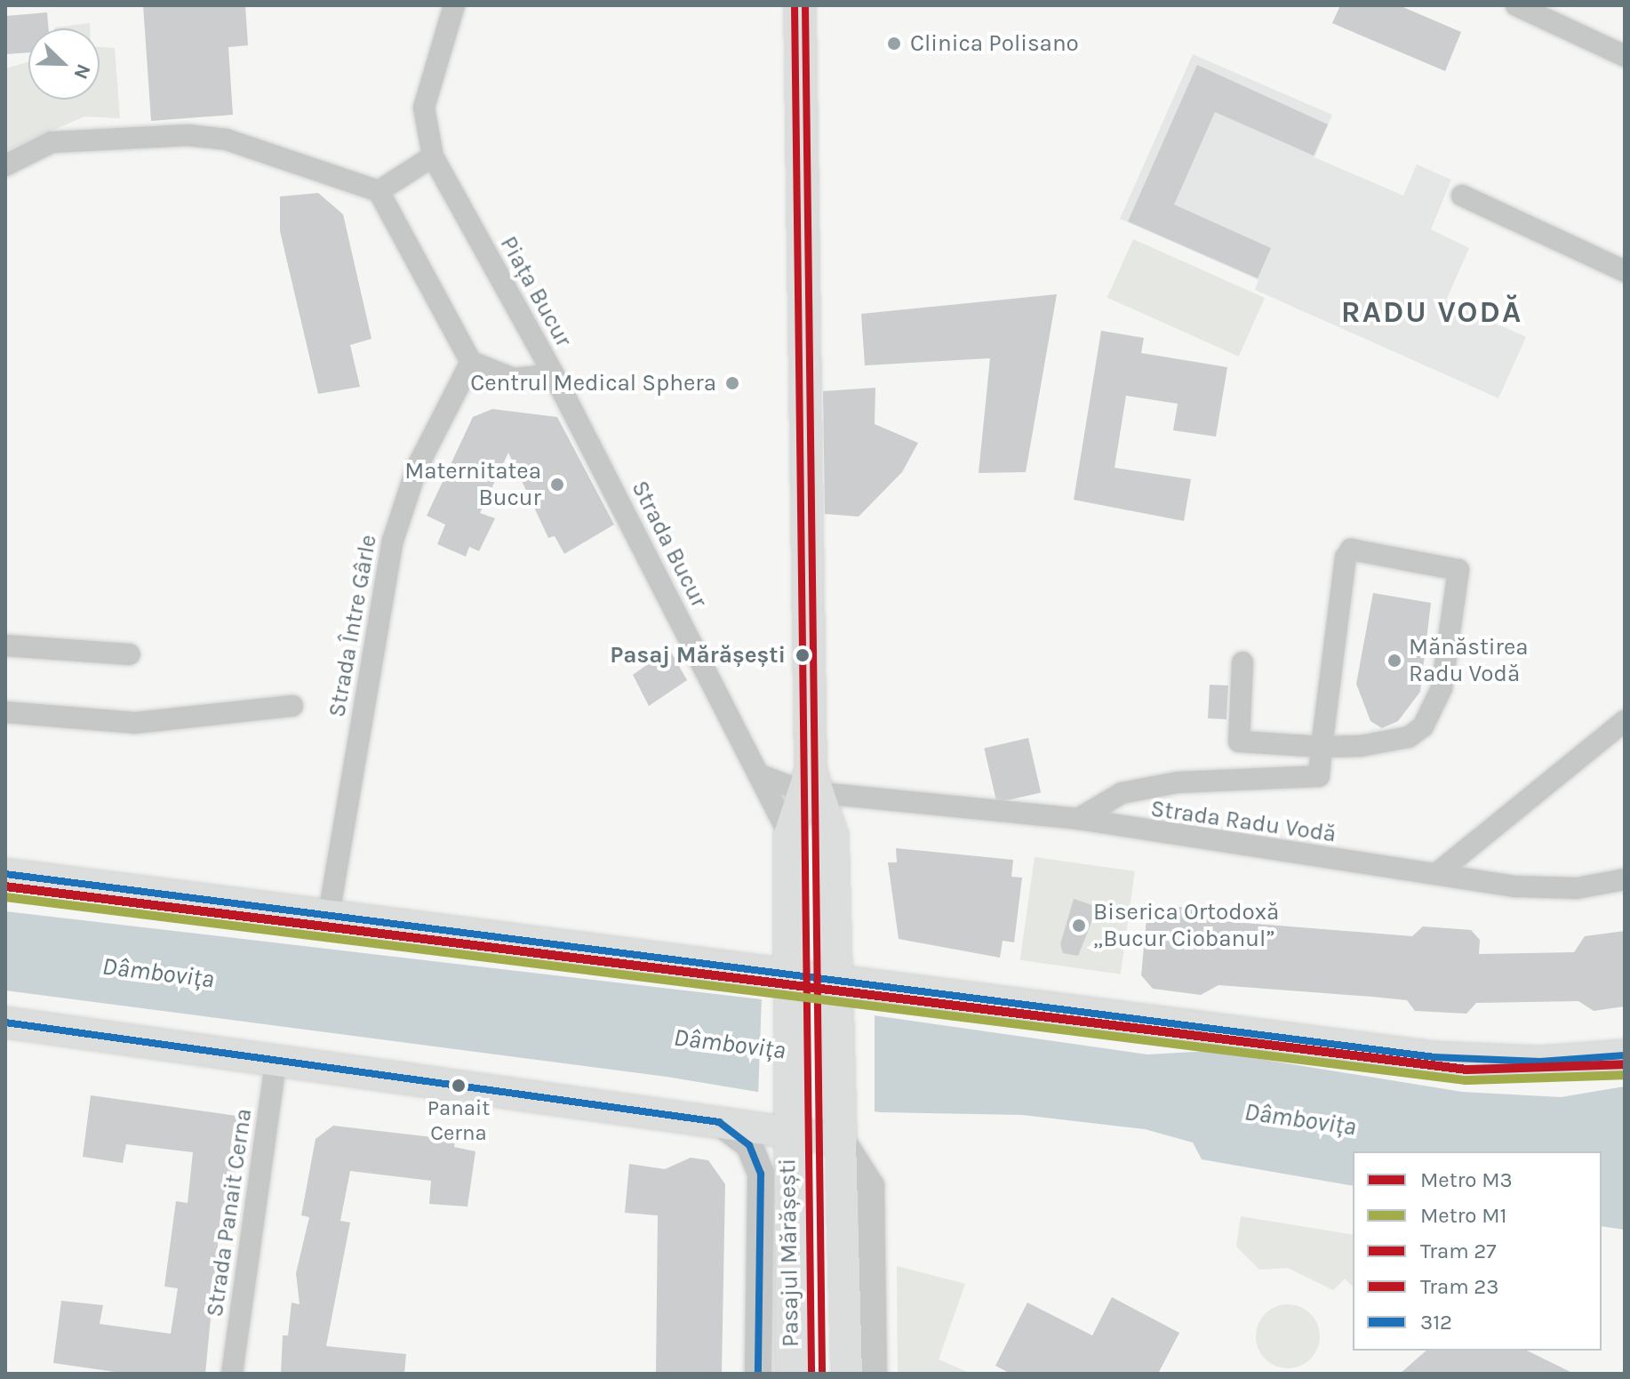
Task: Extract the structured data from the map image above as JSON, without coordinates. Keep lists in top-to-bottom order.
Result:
{
  "streets": {
    "main road": ["Pasajul Mărășești"],
    "street": [
      "Piața Bucur",
      "Strada Bucur",
      "Strada Între Gârle",
      "Strada Radu Vodă",
      "Strada Panait Cerna"
    ]
  },
  "crossings": [
    ["Piața Bucur", "Strada Bucur"],
    ["Piața Bucur", "Strada Între Gârle"],
    ["Strada Bucur", "Pasajul Mărășești"],
    ["Strada Radu Vodă", "Pasajul Mărășești"]
  ],
  "districts": ["RADU VODĂ"],
  "water": ["Dâmbovița"],
  "places": [
    "Clinica Polisano",
    "Centrul Medical Sphera",
    "Maternitatea Bucur",
    "Pasaj Mărășești",
    "Mănăstirea Radu Vodă",
    "Biserica Ortodoxă „Bucur Ciobanul”",
    "Panait Cerna"
  ],
  "lines": [
    "tram line 27",
    "tram line 23",
    "transit line 312",
    "metro line M3",
    "metro line M1"
  ],
  "legend": [
    "Metro M3",
    "Metro M1",
    "Tram 27",
    "Tram 23",
    "312"
  ],
  "north": "bottom right"
}
